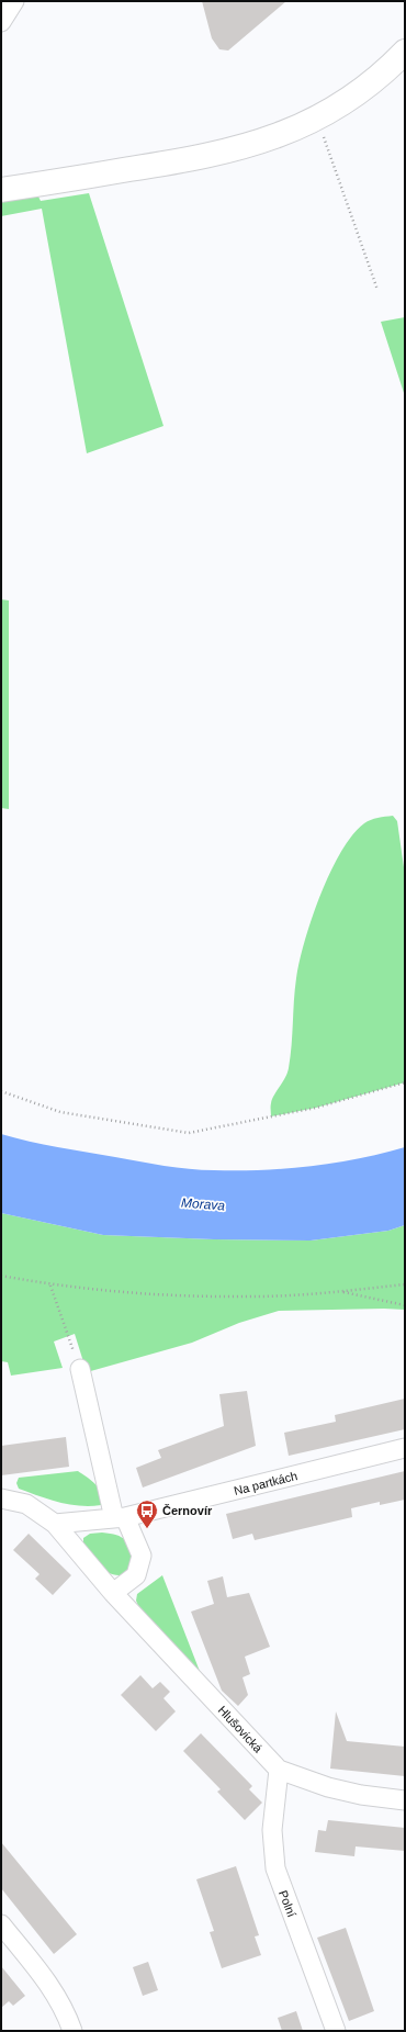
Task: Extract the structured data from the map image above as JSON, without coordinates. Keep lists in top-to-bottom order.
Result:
{
  "streets": {
    "street": ["Na partkách", "Hlušovická", "Polní"]
  },
  "crossings": [
    ["Na partkách", "Hlušovická"],
    ["Hlušovická", "Polní"]
  ],
  "water": ["Morava"],
  "places": {
    "bus stop": ["Černovír"]
  }
}
